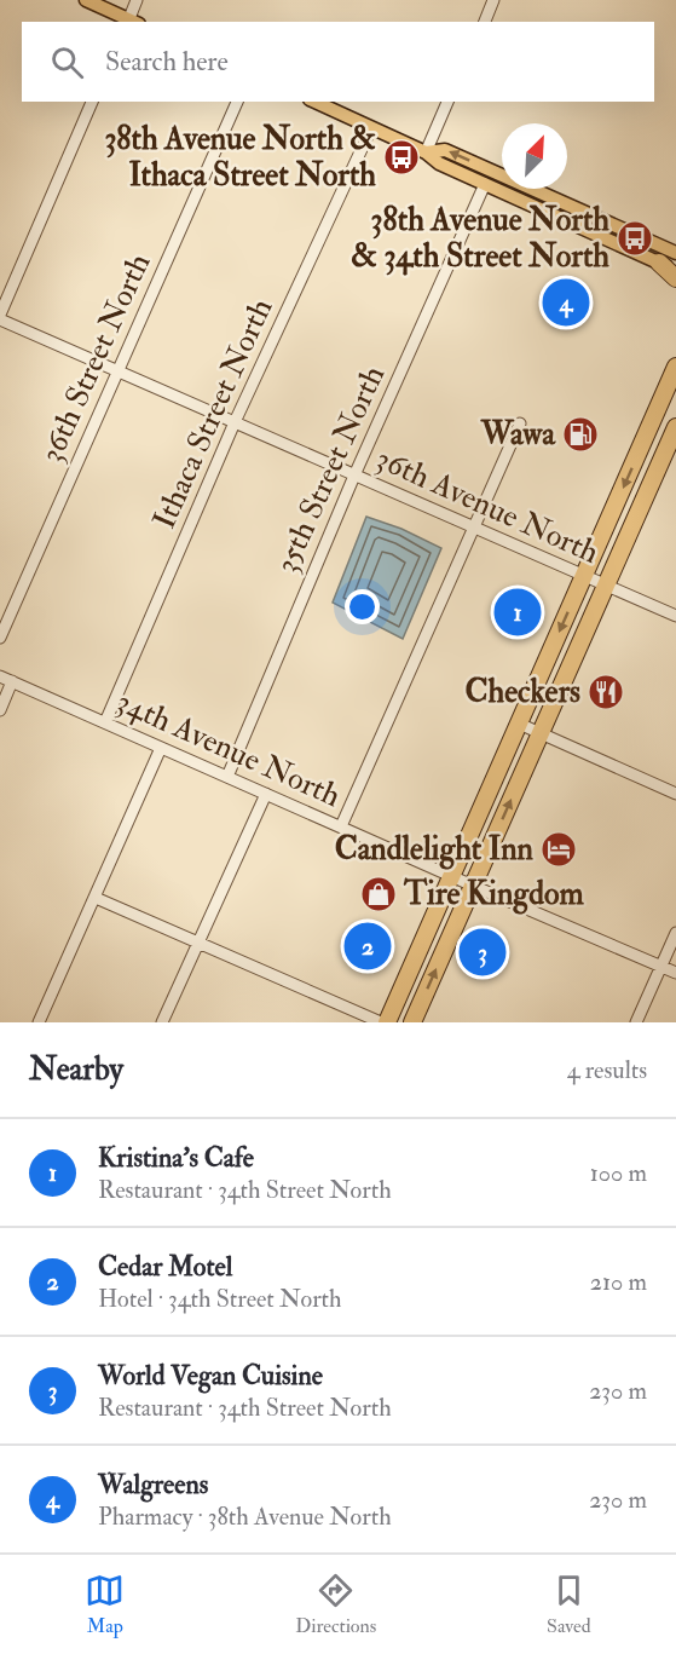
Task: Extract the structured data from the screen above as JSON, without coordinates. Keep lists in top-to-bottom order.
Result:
{
  "streets": {
    "street": [
      "36th Street North",
      "Ithaca Street North",
      "35th Street North",
      "36th Avenue North",
      "34th Avenue North"
    ]
  },
  "crossings": [
    ["36th Street North", "36th Avenue North"],
    ["Ithaca Street North", "36th Avenue North"],
    ["Ithaca Street North", "34th Avenue North"],
    ["35th Street North", "36th Avenue North"],
    ["35th Street North", "34th Avenue North"]
  ],
  "places": {
    "bus stop": ["38th Avenue North & Ithaca Street North", "38th Avenue North & 34th Street North"],
    "fuel station": ["Wawa"],
    "restaurant": ["Checkers"],
    "hotel": ["Candlelight Inn"],
    "shop": ["Tire Kingdom"]
  },
  "north": "top right",
  "page": {
    "search": "Search here",
    "pins": [
      "4",
      "1",
      "2",
      "3"
    ],
    "heading": ["Nearby", "4 results"],
    "list": [
      {
        "mark": "1",
        "name": "Kristina's Cafe",
        "note": "Restaurant · 34th Street North",
        "value": "100 m"
      },
      {
        "mark": "2",
        "name": "Cedar Motel",
        "note": "Hotel · 34th Street North",
        "value": "210 m"
      },
      {
        "mark": "3",
        "name": "World Vegan Cuisine",
        "note": "Restaurant · 34th Street North",
        "value": "230 m"
      },
      {
        "mark": "4",
        "name": "Walgreens",
        "note": "Pharmacy · 38th Avenue North",
        "value": "230 m"
      }
    ],
    "nav": ["Map", "Directions", "Saved"]
  }
}
